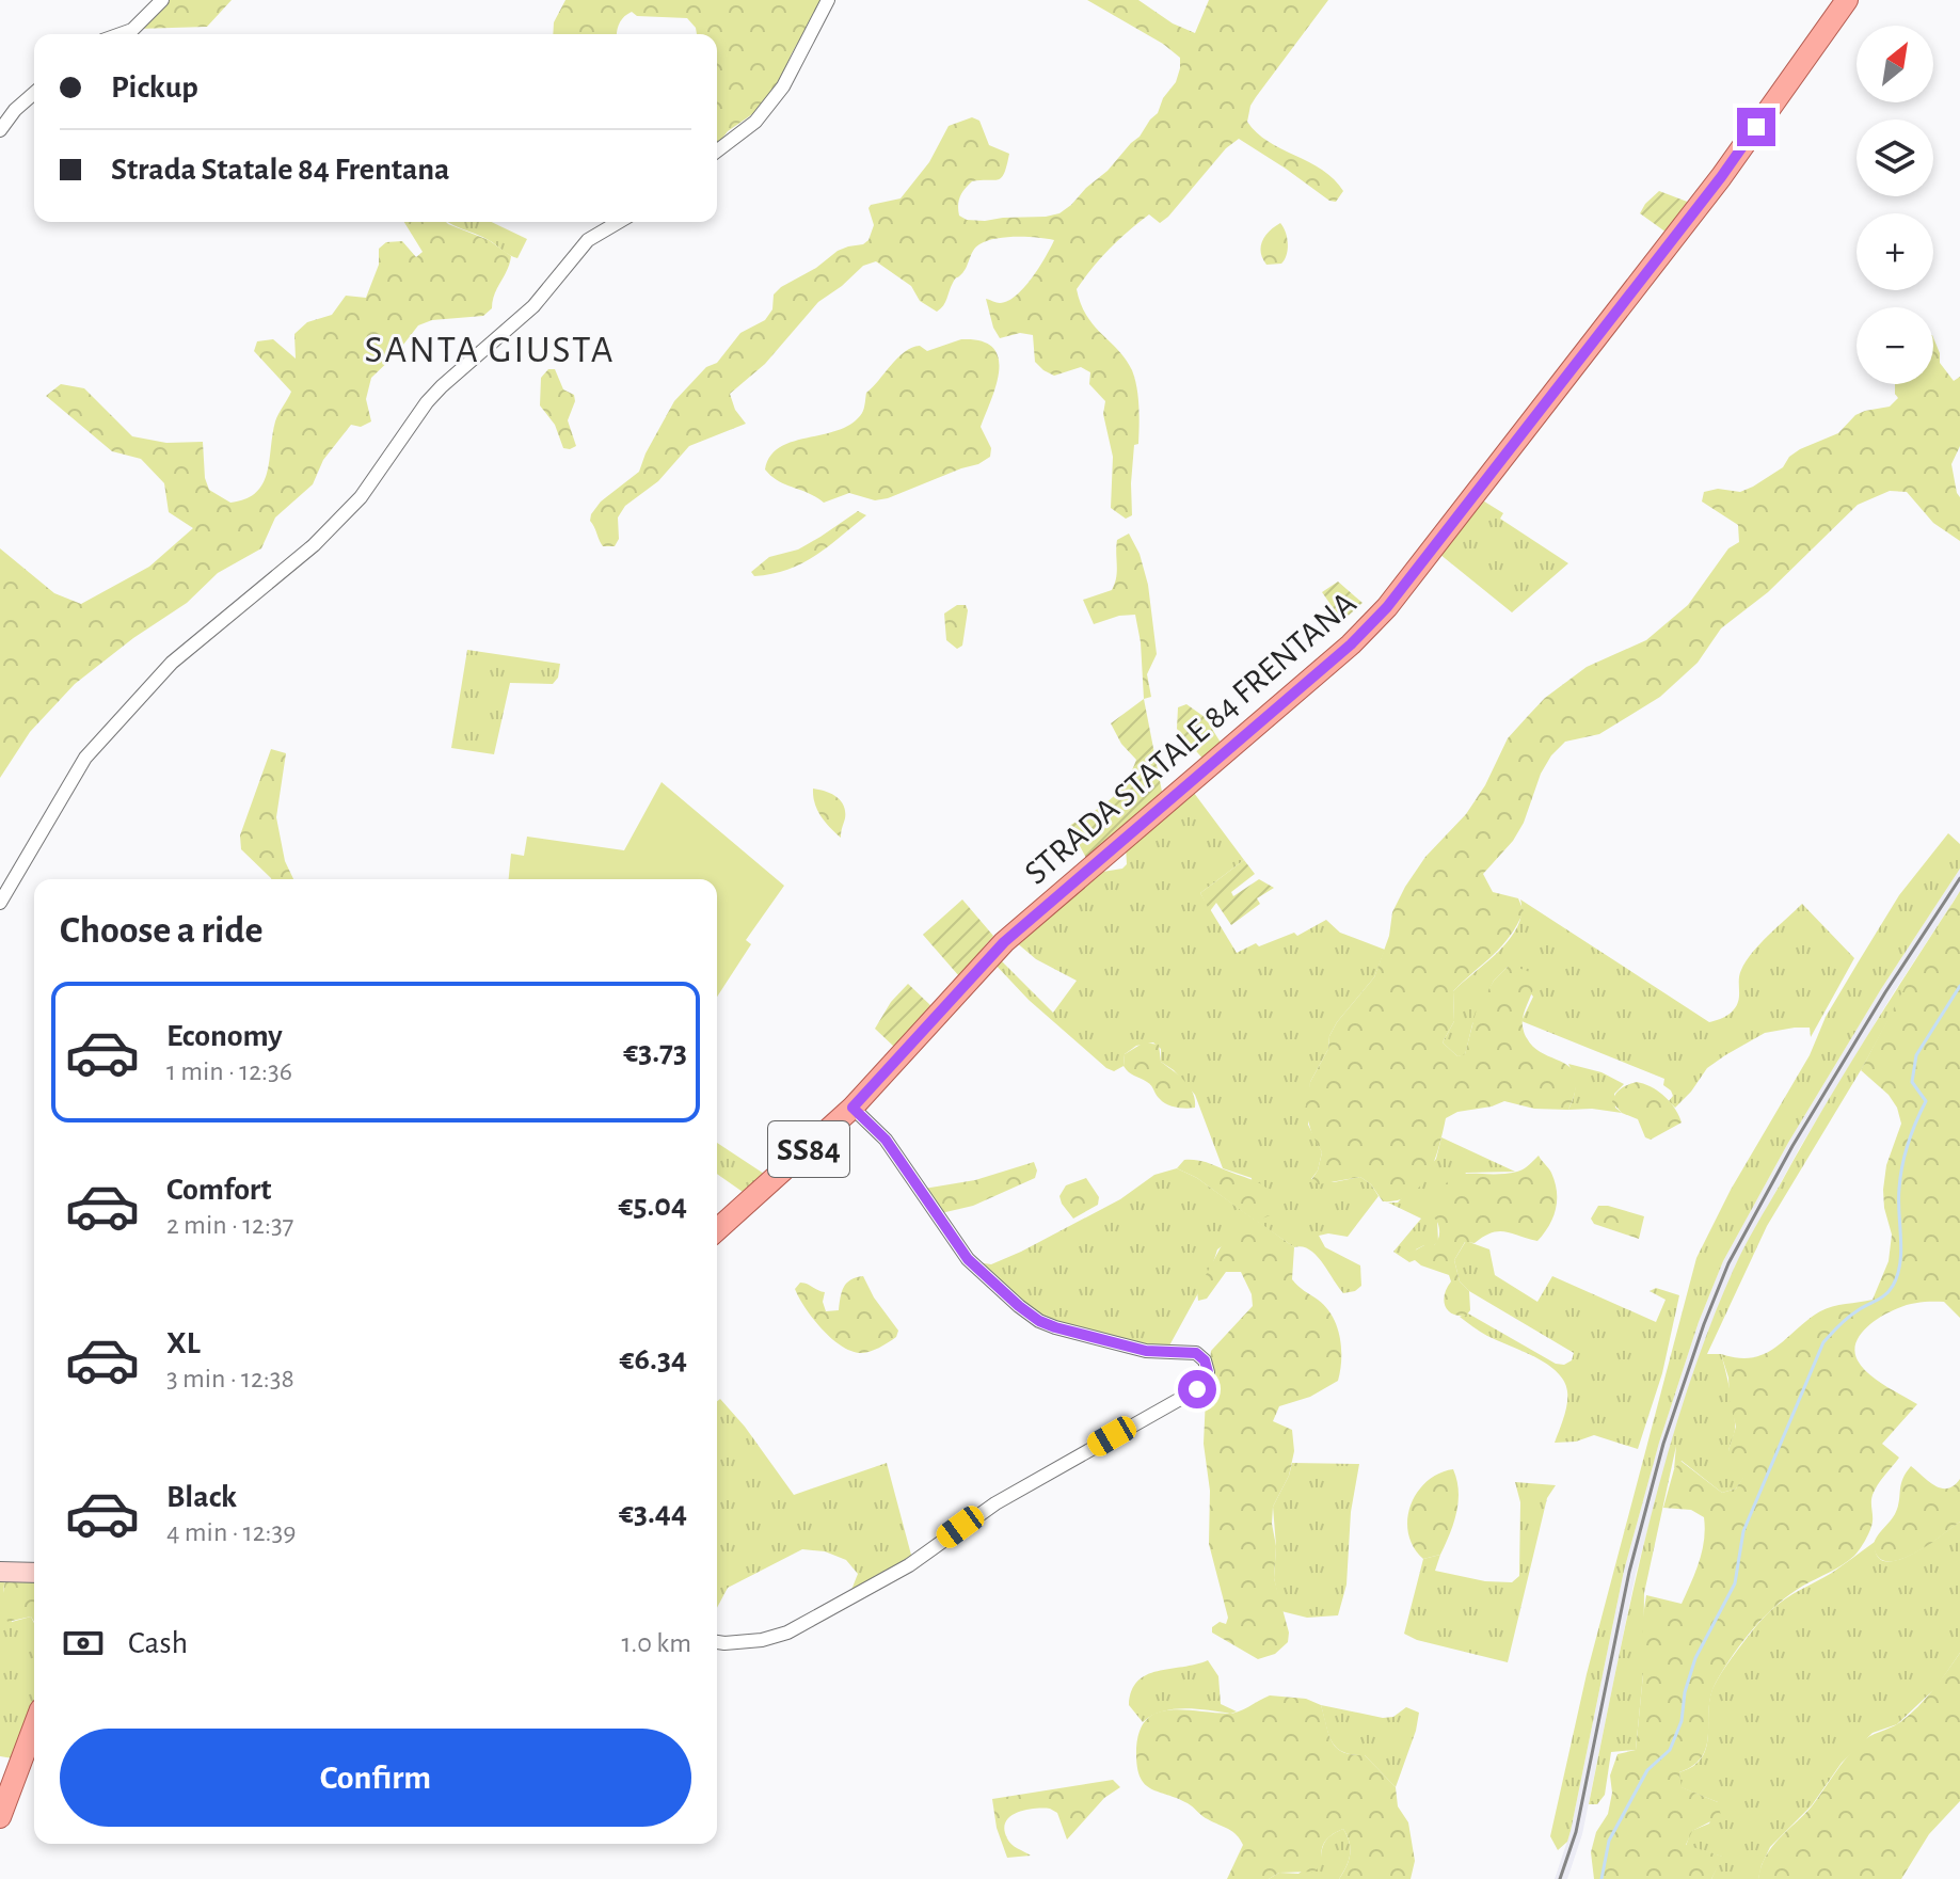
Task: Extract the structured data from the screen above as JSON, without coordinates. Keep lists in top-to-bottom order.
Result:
{
  "streets": {
    "main road": ["STRADA STATALE 84 FRENTANA", "SS84"]
  },
  "districts": ["SANTA GIUSTA"],
  "north": "top right",
  "page": {
    "map_buttons": ["+", "−"],
    "banner": ["Pickup", "Strada Statale 84 Frentana"],
    "heading": "Choose a ride",
    "list": [
      {
        "name": "Economy",
        "note": "1 min · 12:36",
        "value": "€3.73"
      },
      {
        "name": "Comfort",
        "note": "2 min · 12:37",
        "value": "€5.04"
      },
      {
        "name": "XL",
        "note": "3 min · 12:38",
        "value": "€6.34"
      },
      {
        "name": "Black",
        "note": "4 min · 12:39",
        "value": "€3.44"
      }
    ],
    "pay": ["Cash", "1.0 km"],
    "buttons": "Confirm"
  }
}
